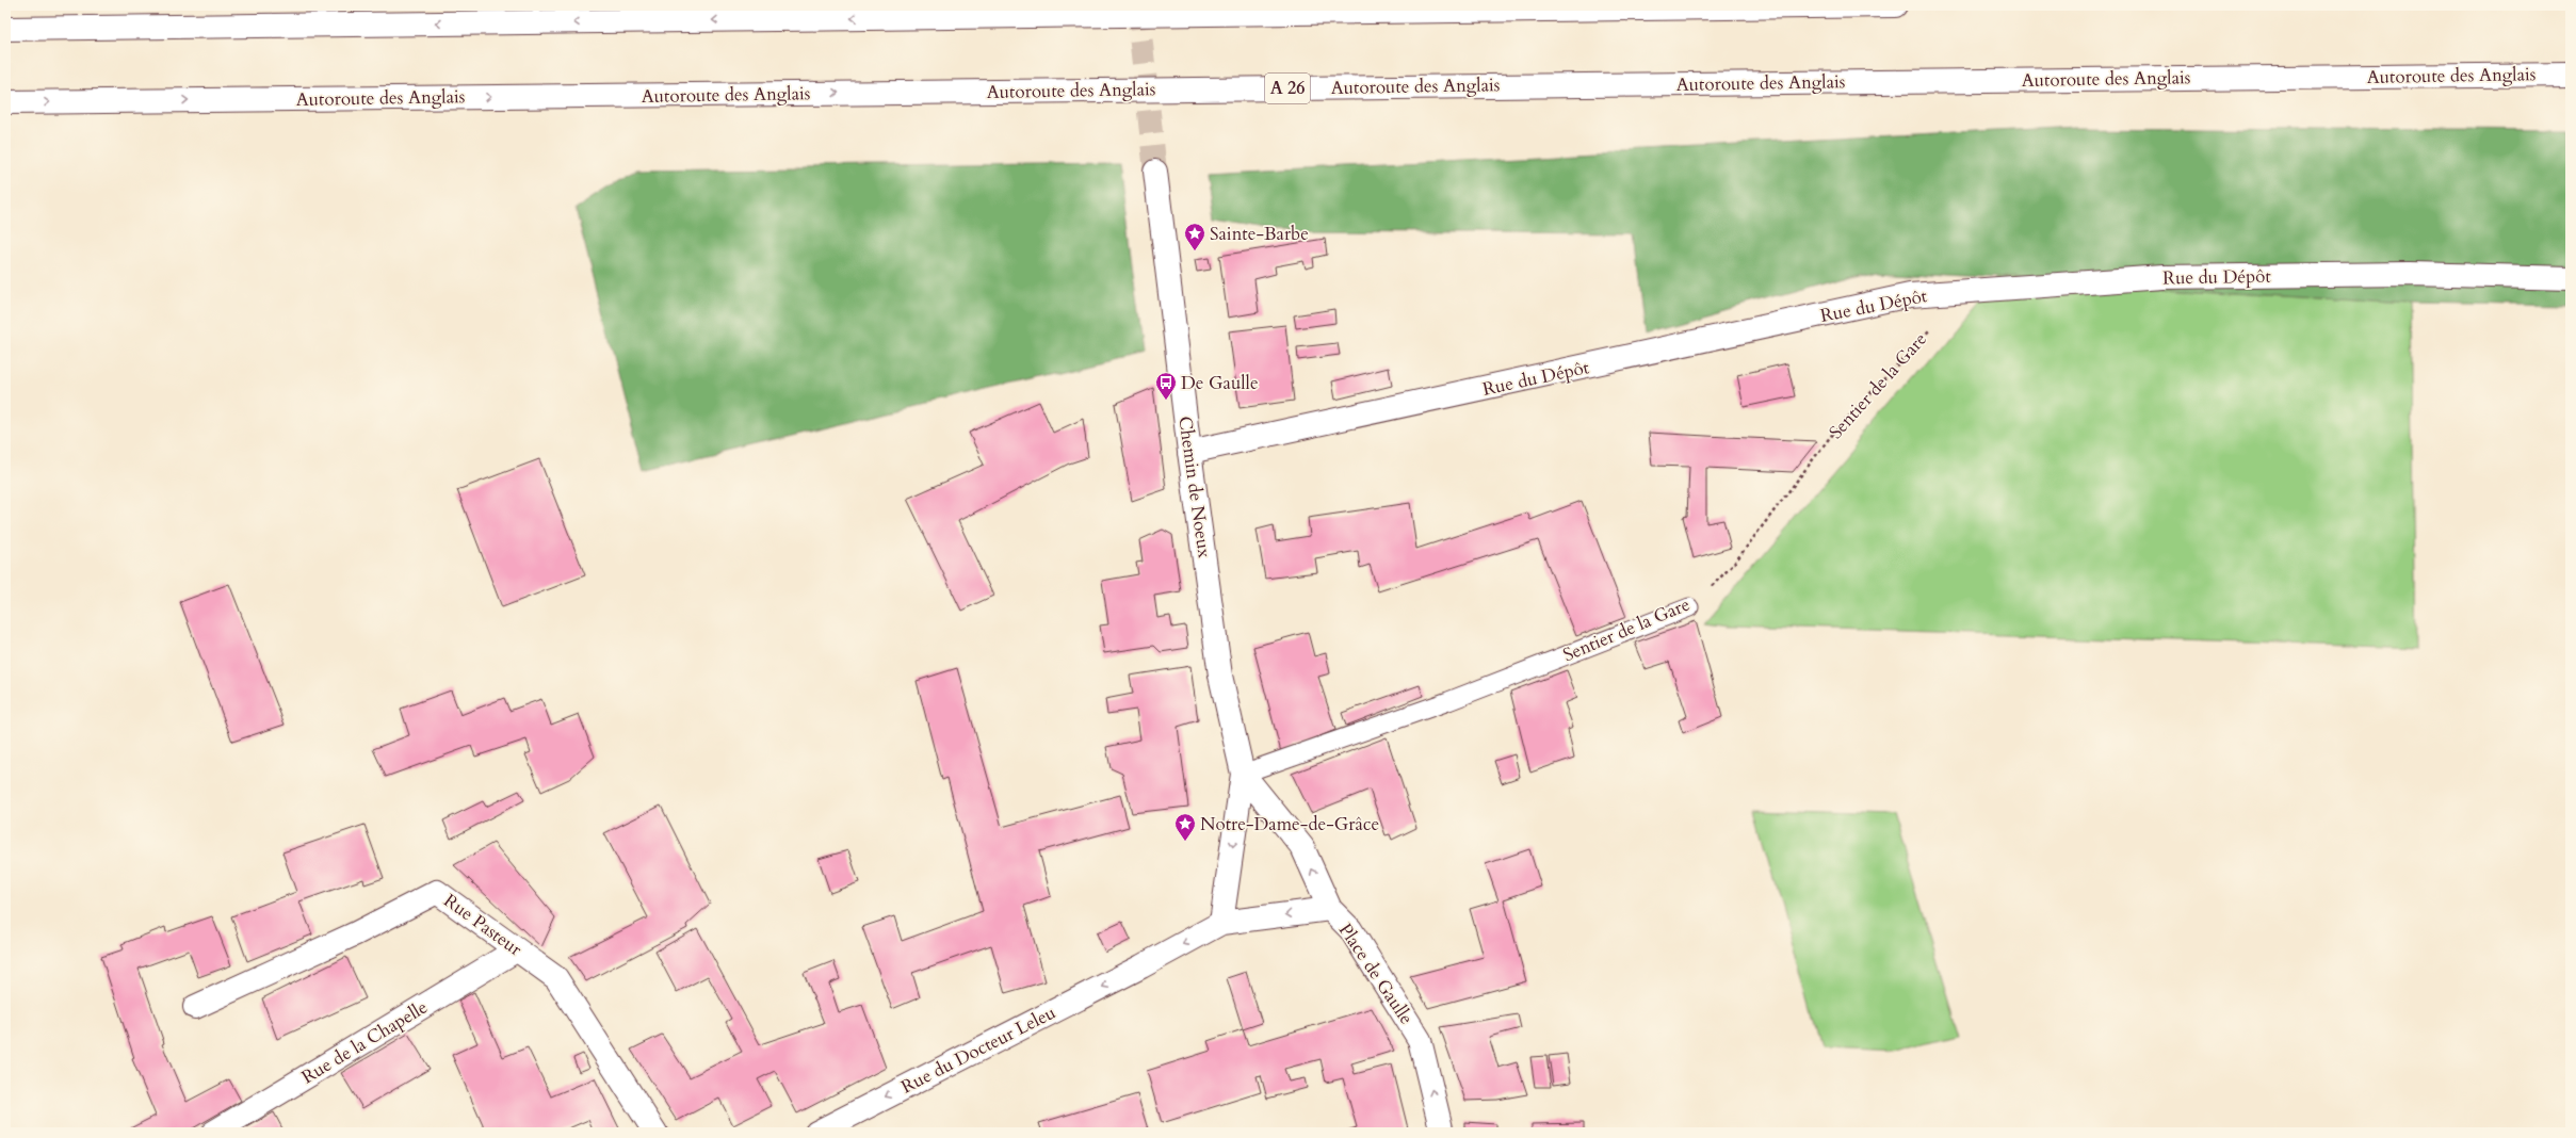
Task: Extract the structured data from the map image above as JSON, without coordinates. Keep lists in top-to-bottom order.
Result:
{
  "streets": {
    "main road": [
      "Autoroute des Anglais",
      "A 26",
      "Rue du Dépôt",
      "Chemin de Noeux",
      "Rue Pasteur",
      "Place de Gaulle",
      "Rue de la Chapelle",
      "Rue du Docteur Leleu"
    ],
    "lane": ["Sentier de la Gare"]
  },
  "crossings": [
    ["Rue du Dépôt", "Sentier de la Gare"],
    ["Rue du Dépôt", "Chemin de Noeux"],
    ["Sentier de la Gare", "Place de Gaulle"],
    ["Chemin de Noeux", "Place de Gaulle"],
    ["Rue Pasteur", "Rue de la Chapelle"],
    ["Place de Gaulle", "Rue du Docteur Leleu"]
  ],
  "one_way": ["Rue du Docteur Leleu"],
  "places": {
    "place": ["Sainte-Barbe", "Notre-Dame-de-Grâce"],
    "bus stop": ["De Gaulle"]
  }
}
